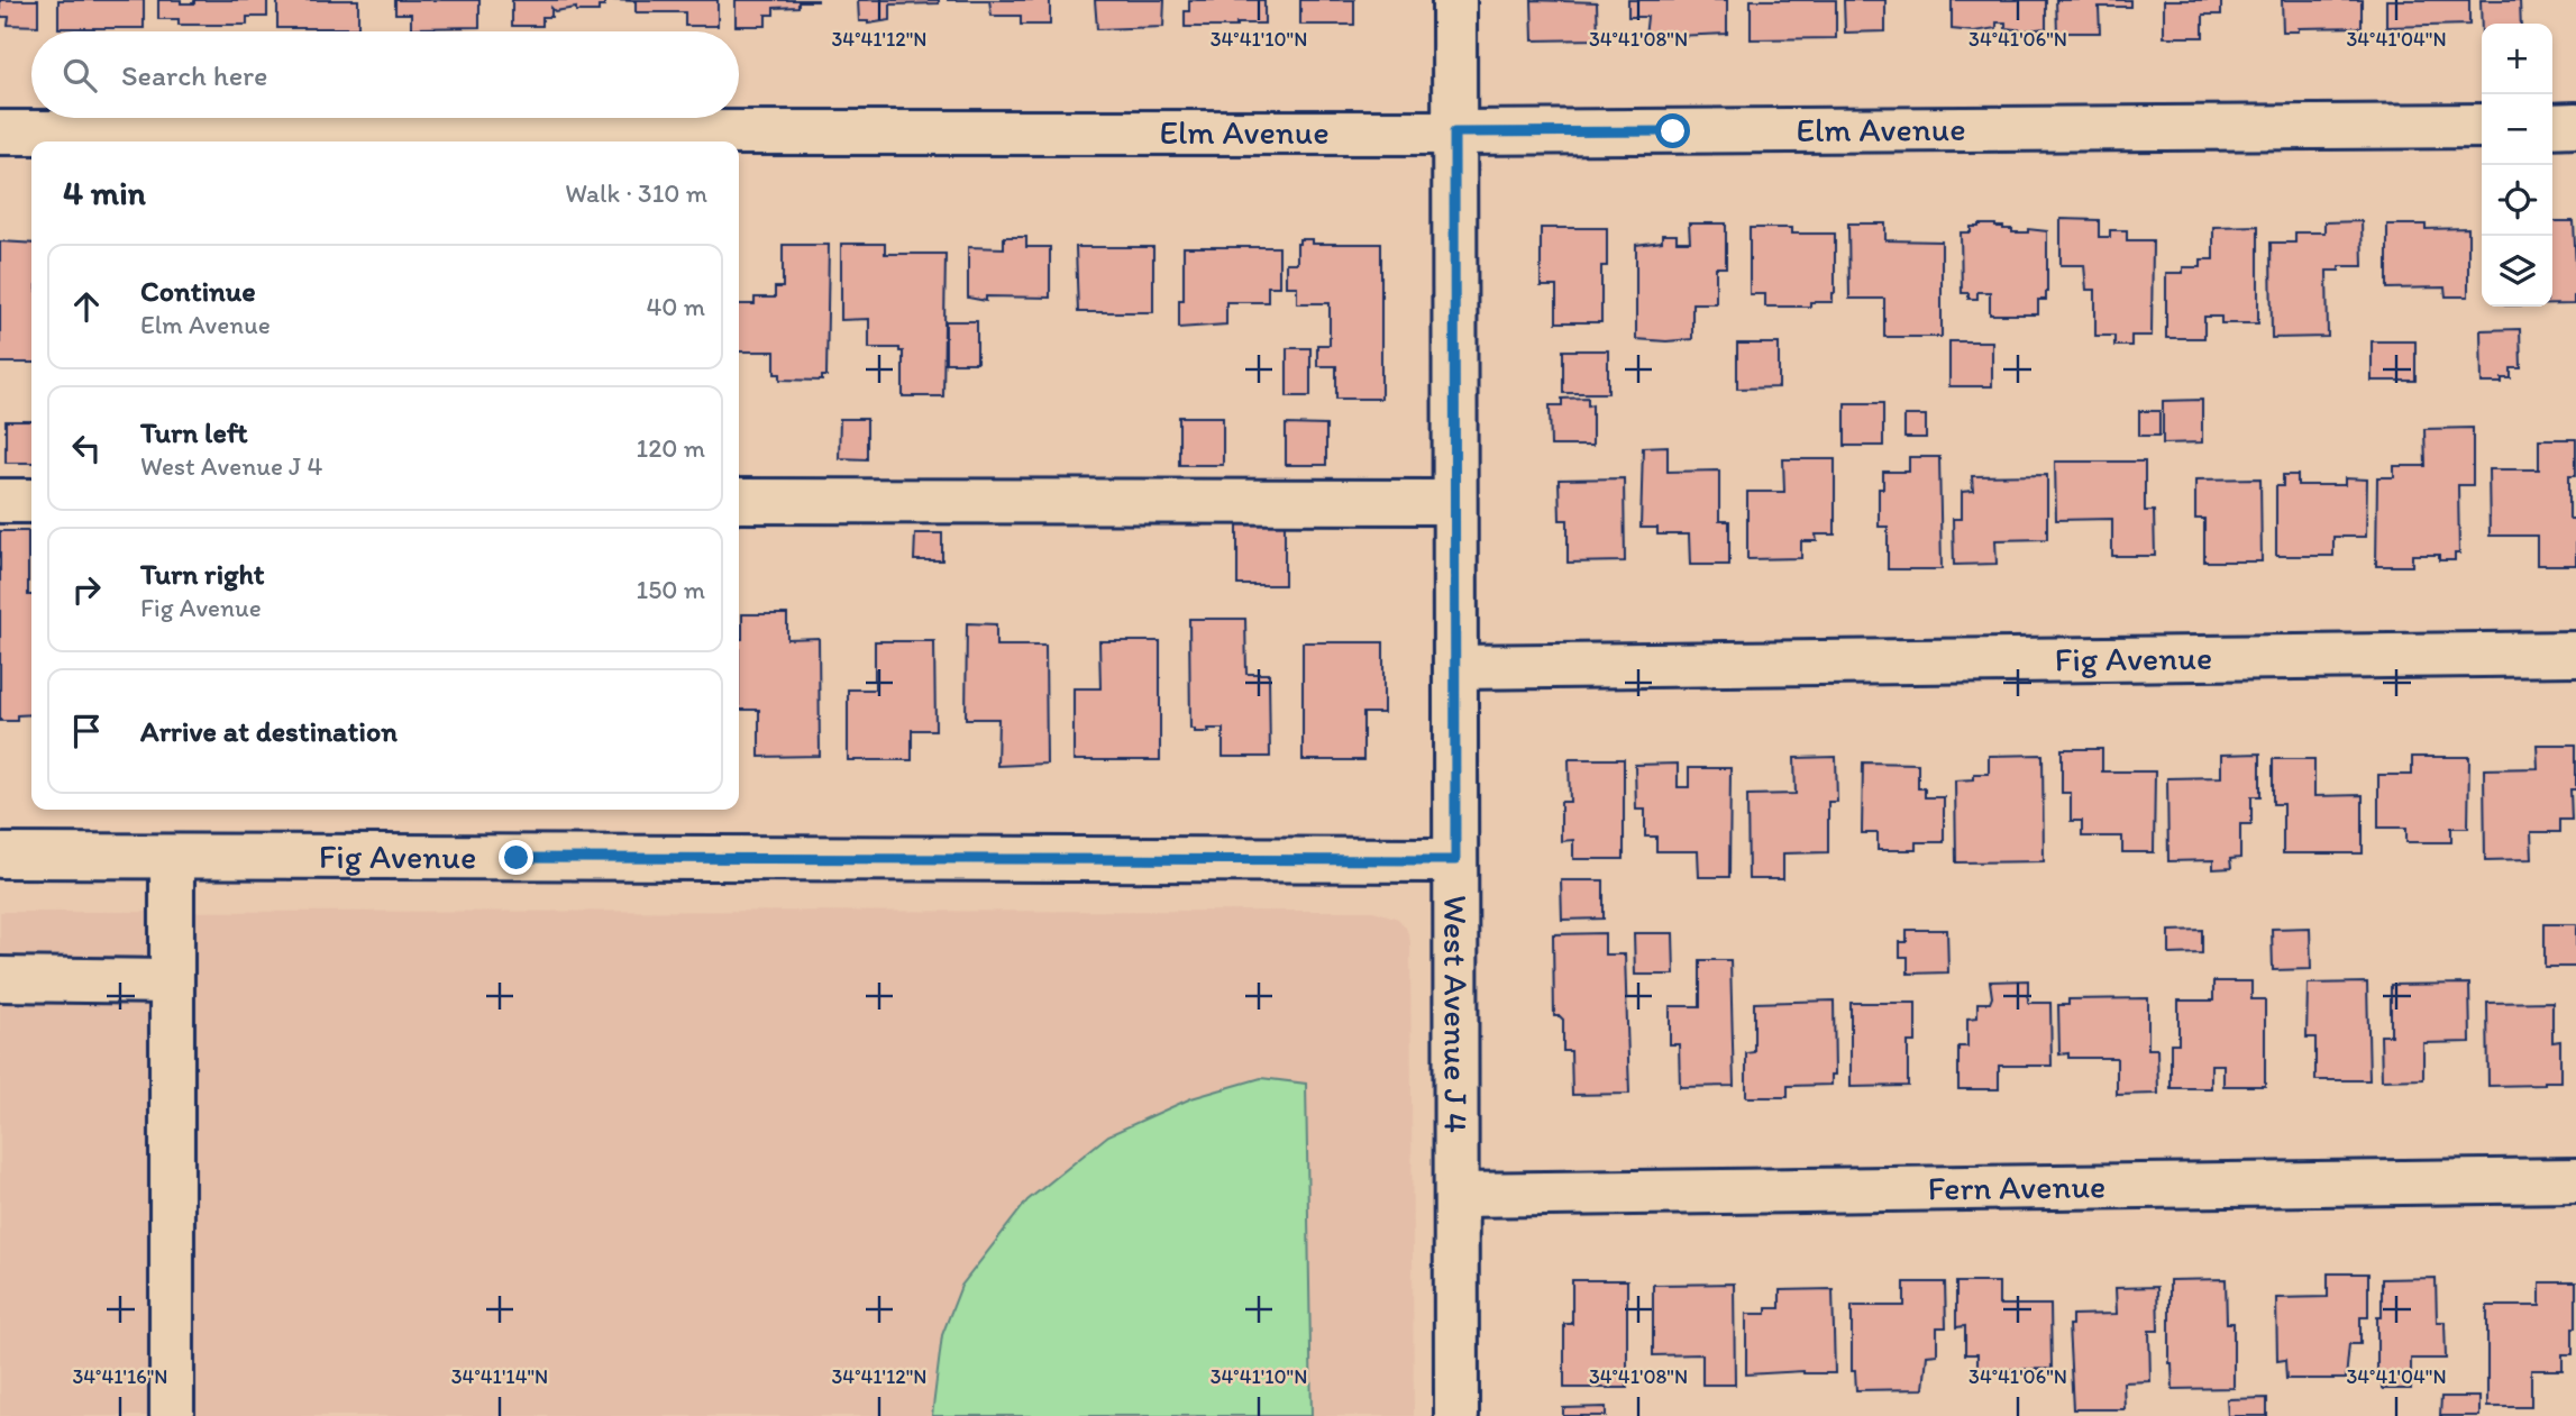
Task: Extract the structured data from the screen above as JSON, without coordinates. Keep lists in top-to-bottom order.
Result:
{
  "streets": {
    "street": [
      "Elm Avenue",
      "Fig Avenue",
      "West Avenue J 4",
      "Fern Avenue"
    ]
  },
  "crossings": [
    ["Elm Avenue", "West Avenue J 4"],
    ["Fig Avenue", "West Avenue J 4"],
    ["West Avenue J 4", "Fern Avenue"]
  ],
  "page": {
    "map_buttons": ["+", "−"],
    "search": "Search here",
    "heading": ["4 min", "Walk · 310 m"],
    "list": [
      ["Continue", "Elm Avenue", "40 m"],
      ["Turn left", "West Avenue J 4", "120 m"],
      ["Turn right", "Fig Avenue", "150 m"],
      "Arrive at destination"
    ]
  },
  "coordinates": [
    "34°41'12\"N",
    "34°41'10\"N",
    "34°41'08\"N",
    "34°41'06\"N",
    "34°41'04\"N",
    "34°41'16\"N",
    "34°41'14\"N"
  ]
}
